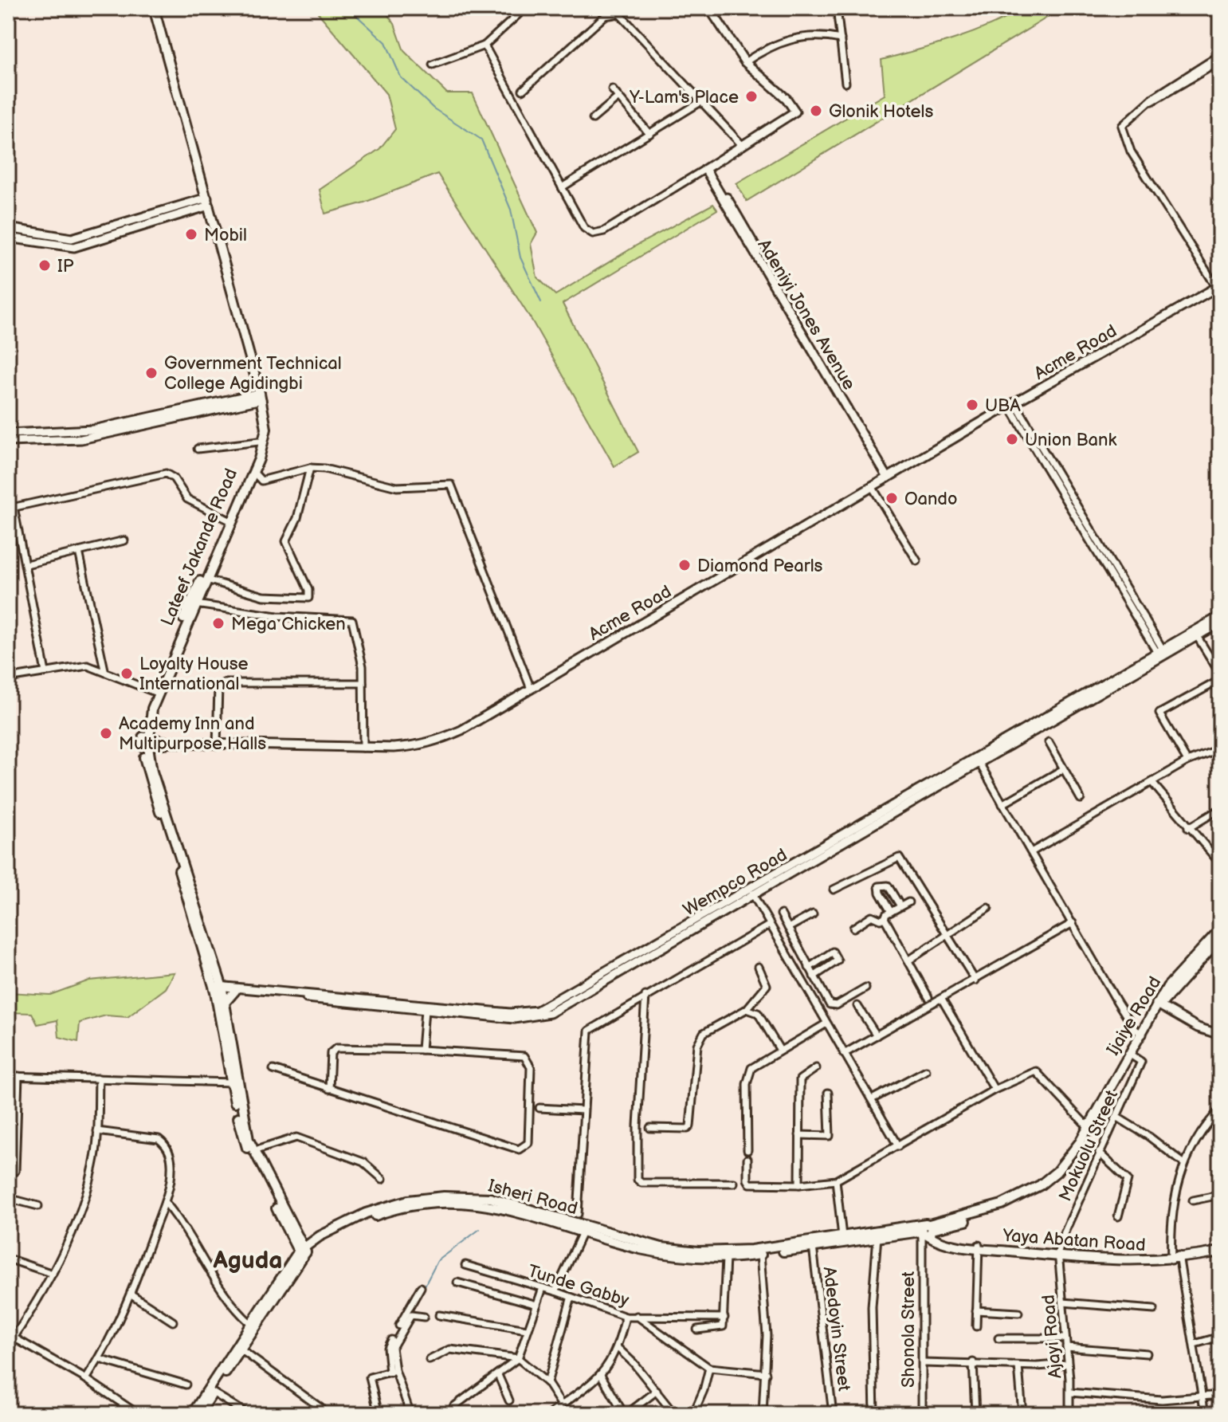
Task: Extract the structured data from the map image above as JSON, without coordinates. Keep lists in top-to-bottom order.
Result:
{
  "streets": {
    "main road": [
      "Lateef Jakande Road",
      "Ijaiye Road",
      "Isheri Road",
      "Yaya Abatan Road"
    ],
    "street": [
      "Adeniyi Jones Avenue",
      "Acme Road",
      "Wempco Road",
      "Mokuolu Street",
      "Tunde Gabby",
      "Adedoyin Street",
      "Shonola Street",
      "Ajayi Road"
    ]
  },
  "crossings": [
    ["Adeniyi Jones Avenue", "Acme Road"],
    ["Acme Road", "Lateef Jakande Road"],
    ["Lateef Jakande Road", "Wempco Road"],
    ["Lateef Jakande Road", "Isheri Road"],
    ["Ijaiye Road", "Mokuolu Street"],
    ["Ijaiye Road", "Isheri Road"],
    ["Mokuolu Street", "Yaya Abatan Road"],
    ["Mokuolu Street", "Ajayi Road"],
    ["Isheri Road", "Yaya Abatan Road"],
    ["Isheri Road", "Adedoyin Street"],
    ["Isheri Road", "Shonola Street"],
    ["Yaya Abatan Road", "Shonola Street"],
    ["Yaya Abatan Road", "Ajayi Road"]
  ],
  "districts": ["Aguda"],
  "places": [
    "Y-Lam's Place",
    "Glonik Hotels",
    "Mobil",
    "IP",
    "Government Technical College Agidingbi",
    "UBA",
    "Union Bank",
    "Oando",
    "Diamond Pearls",
    "Mega Chicken",
    "Loyalty House International",
    "Academy Inn and Multipurpose Halls"
  ]
}
